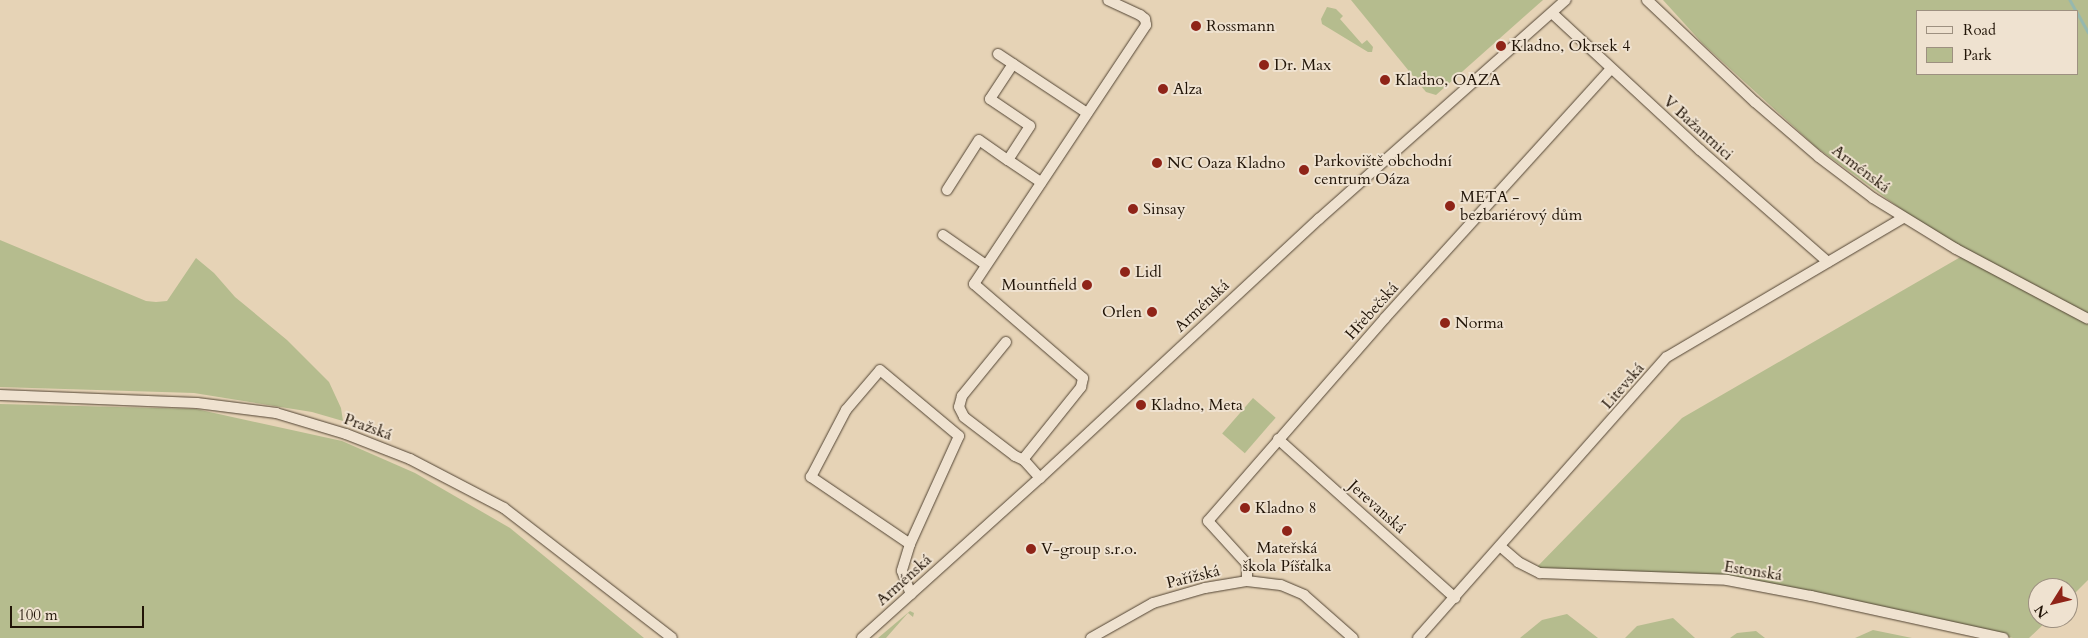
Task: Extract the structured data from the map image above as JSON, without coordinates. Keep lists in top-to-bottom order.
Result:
{
  "streets": {
    "street": [
      "V Bažantnici",
      "Arménská",
      "Hřebečská",
      "Litevská",
      "Pražská",
      "Jerevanská",
      "Estonská",
      "Pařížská"
    ]
  },
  "crossings": [
    ["V Bažantnici", "Arménská"],
    ["V Bažantnici", "Hřebečská"],
    ["V Bažantnici", "Litevská"],
    ["Arménská", "Litevská"],
    ["Hřebečská", "Jerevanská"],
    ["Hřebečská", "Pařížská"],
    ["Litevská", "Jerevanská"],
    ["Litevská", "Estonská"]
  ],
  "places": [
    "Rossmann",
    "Kladno, Okrsek 4",
    "Dr. Max",
    "Kladno, OAZA",
    "Alza",
    "NC Oaza Kladno",
    "Parkoviště obchodní centrum Oáza",
    "META - bezbariérový dům",
    "Sinsay",
    "Lidl",
    "Mountfield",
    "Orlen",
    "Norma",
    "Kladno, Meta",
    "Kladno 8",
    "Mateřská škola Píšťalka",
    "V-group s.r.o."
  ],
  "legend": ["Road", "Park"],
  "scale_bar": "100 m",
  "north": "bottom left"
}
